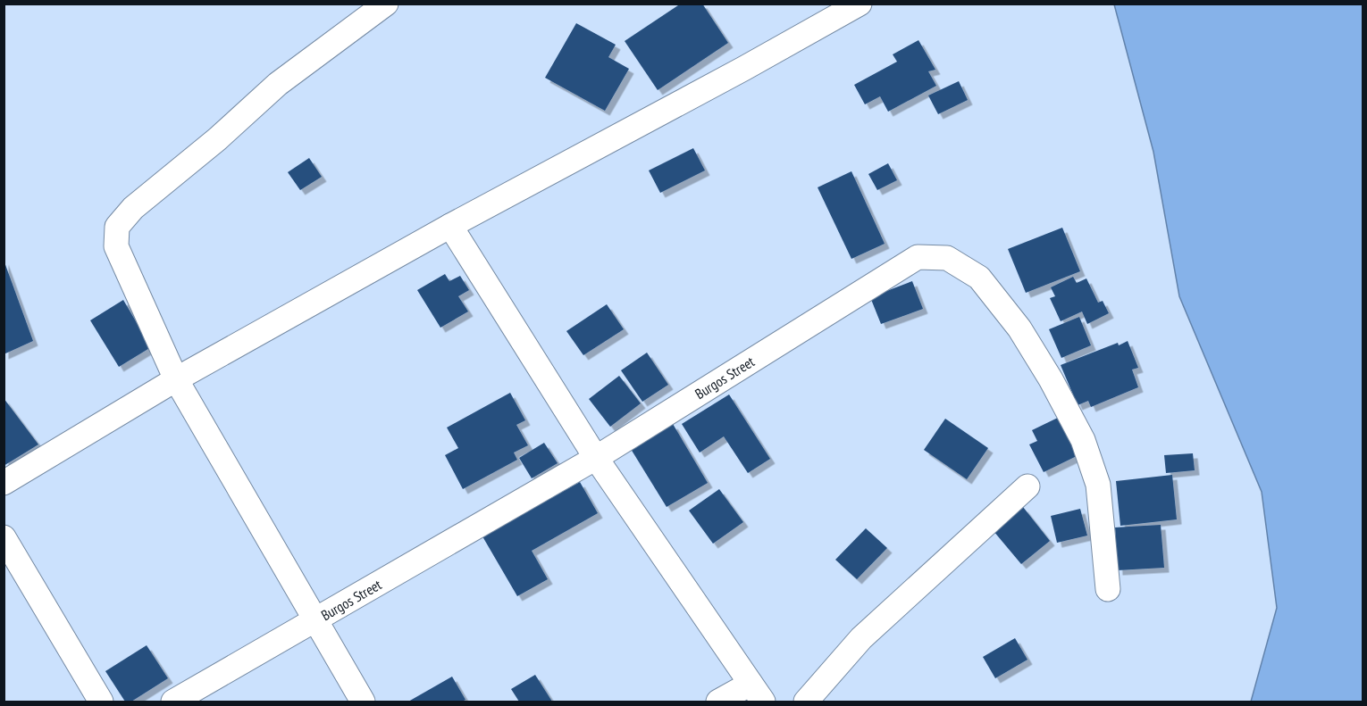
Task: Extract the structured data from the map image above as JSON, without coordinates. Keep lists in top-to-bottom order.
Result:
{
  "streets": {
    "street": ["Burgos Street"]
  }
}
